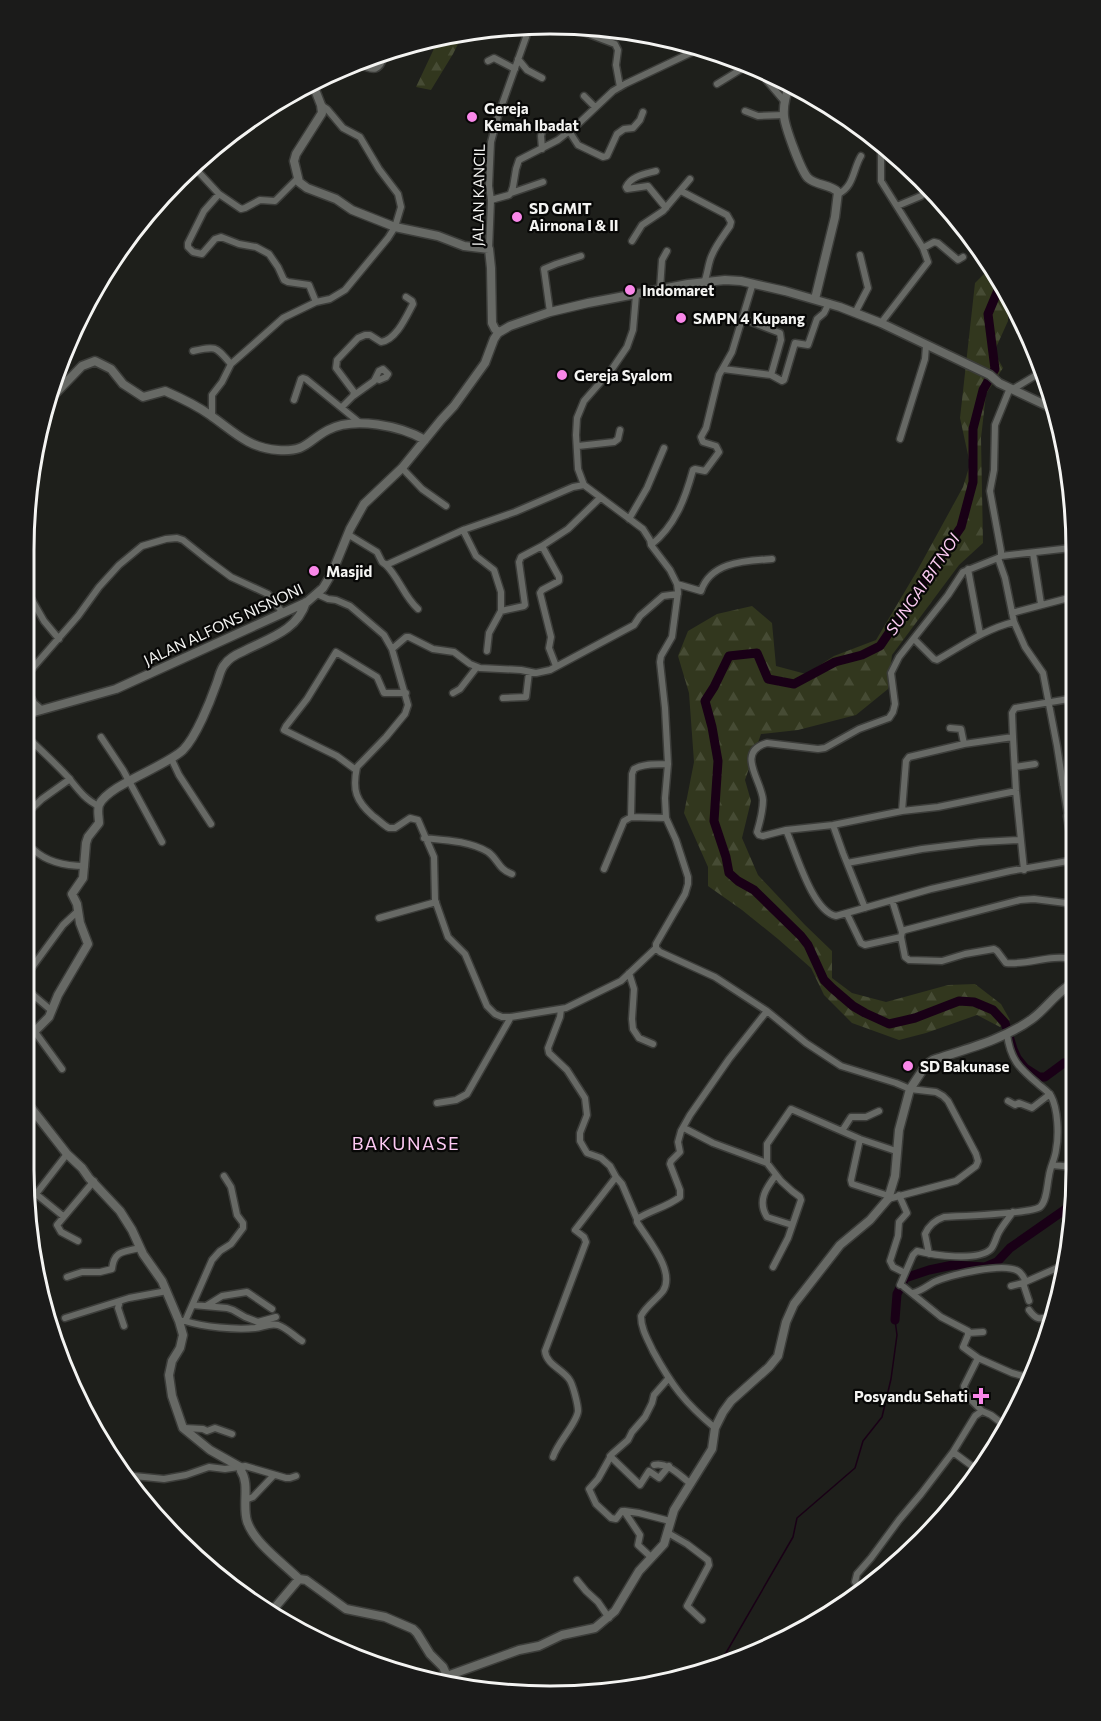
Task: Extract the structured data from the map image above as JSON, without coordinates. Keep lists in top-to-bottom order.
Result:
{
  "streets": {
    "street": ["JALAN KANCIL", "JALAN ALFONS NISNONI"]
  },
  "crossings": [
    ["JALAN KANCIL", "JALAN ALFONS NISNONI"]
  ],
  "districts": ["BAKUNASE"],
  "water": ["SUNGAI BITNOI"],
  "places": {
    "other": [
      "Gereja Kemah Ibadat",
      "SD GMIT Airnona I & II",
      "Indomaret",
      "SMPN 4 Kupang",
      "Gereja Syalom",
      "Masjid",
      "SD Bakunase"
    ],
    "health": ["Posyandu Sehati"]
  }
}
